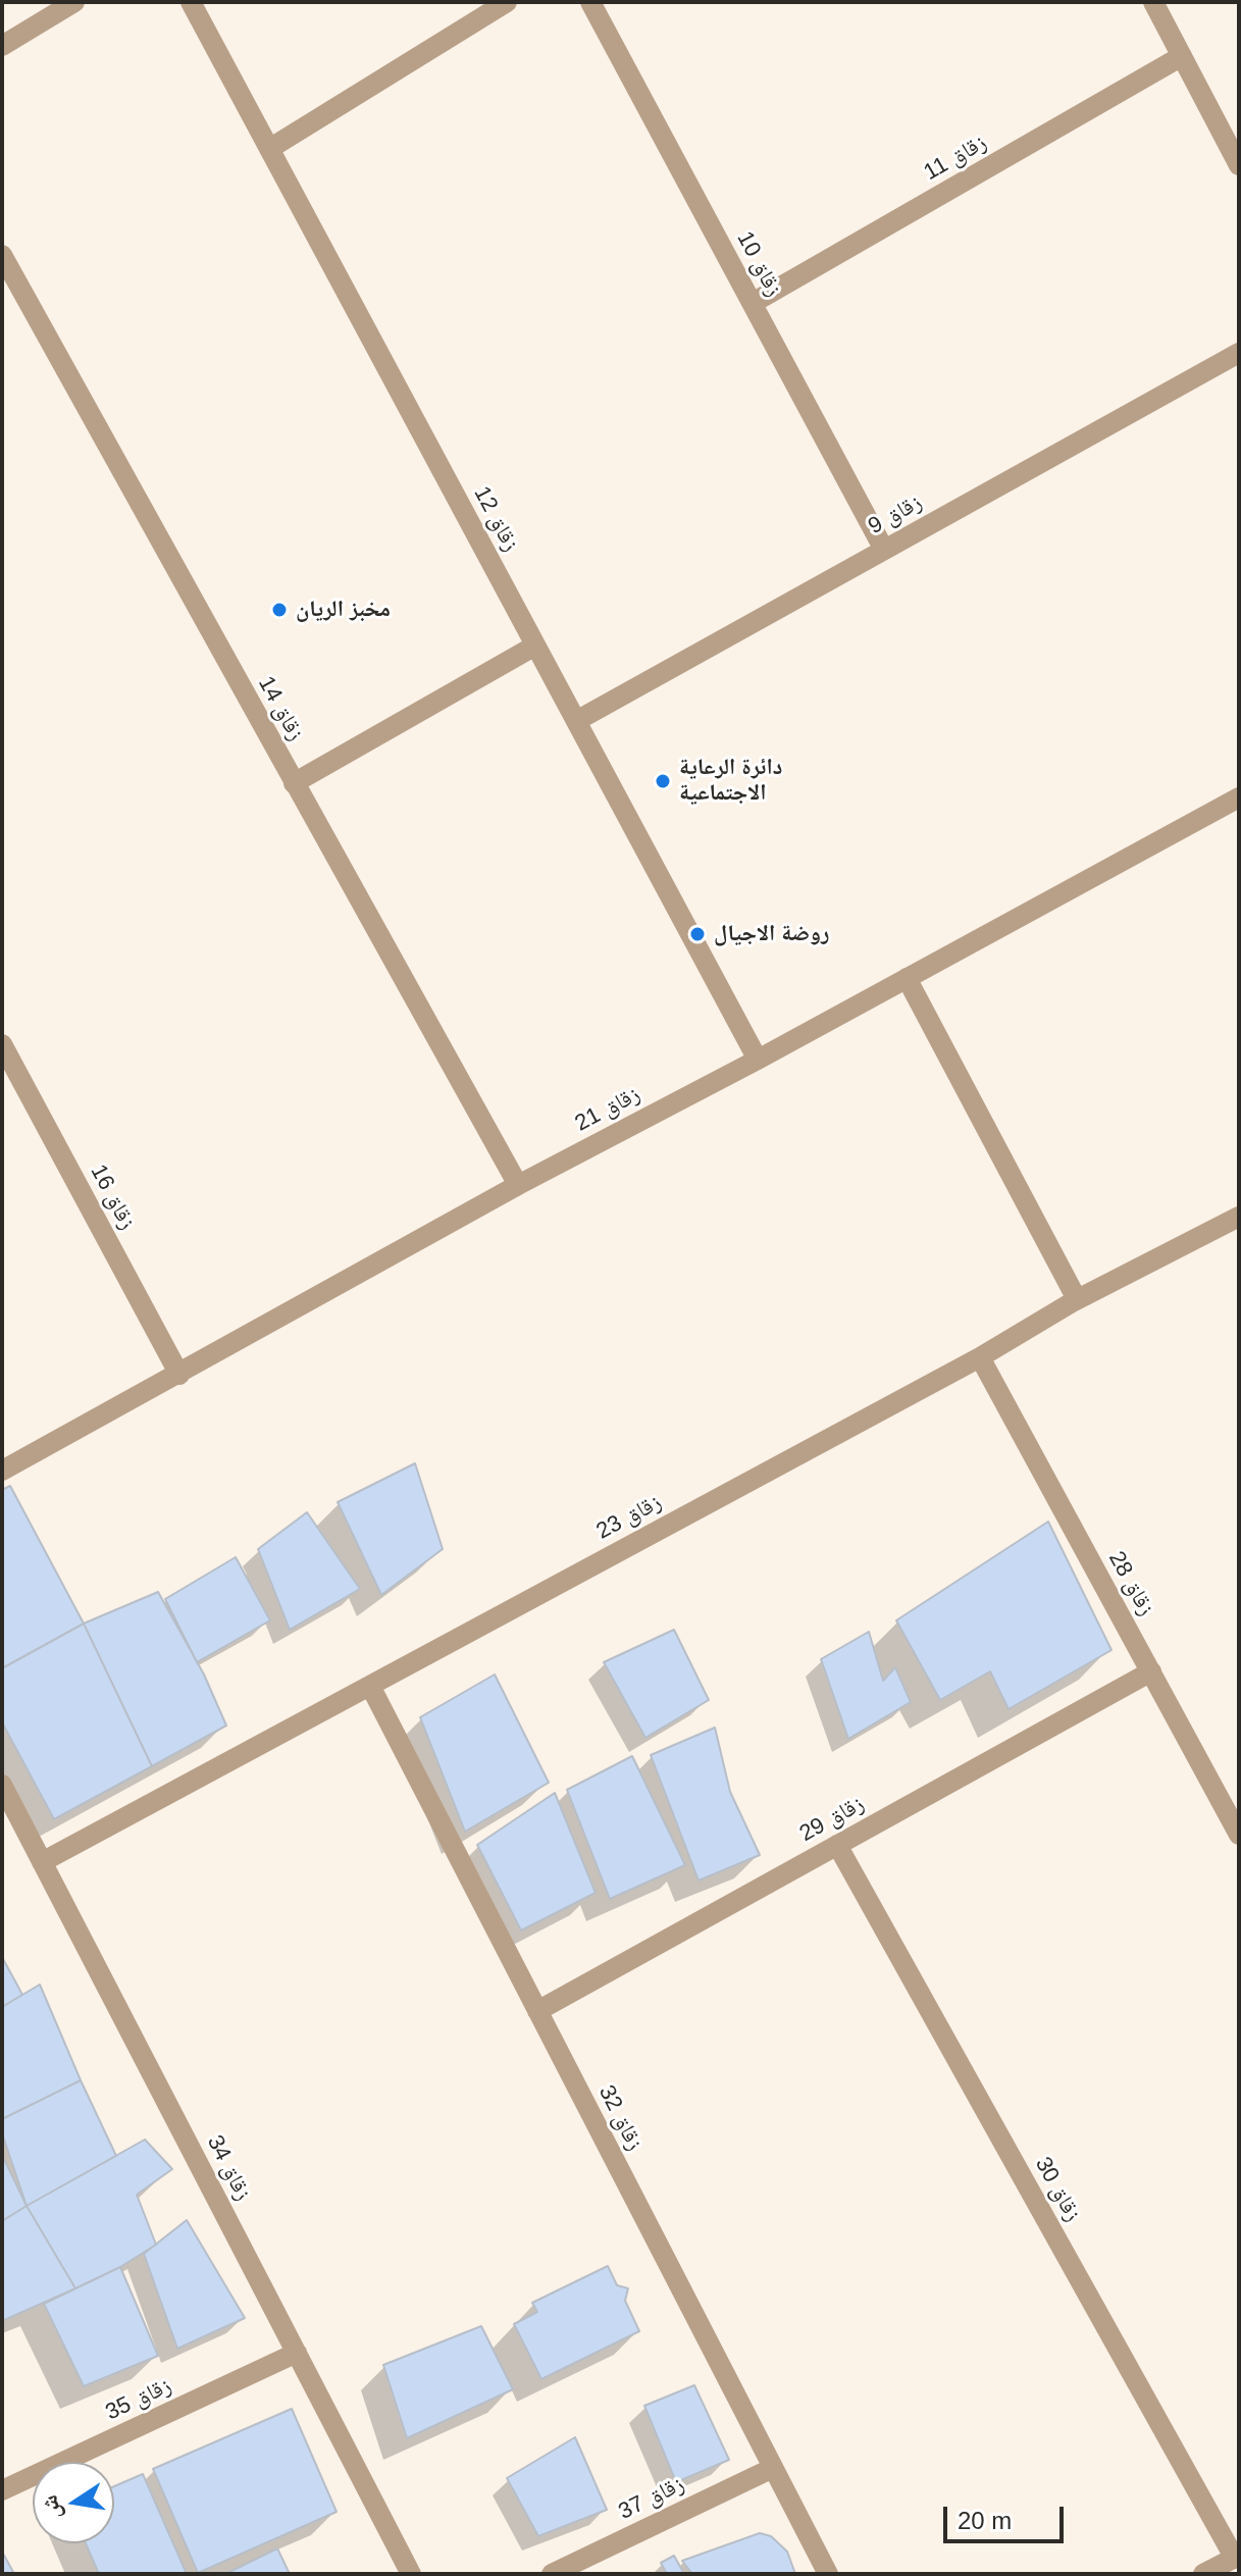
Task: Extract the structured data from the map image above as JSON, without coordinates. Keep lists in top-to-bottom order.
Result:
{
  "streets": {
    "street": [
      "زقاق 11",
      "زقاق 10",
      "زقاق 9",
      "زقاق 12",
      "زقاق 14",
      "زقاق 21",
      "زقاق 16",
      "زقاق 23",
      "زقاق 28",
      "زقاق 29",
      "زقاق 32",
      "زقاق 34",
      "زقاق 30",
      "زقاق 35",
      "زقاق 37"
    ]
  },
  "crossings": [
    ["زقاق 11", "زقاق 10"],
    ["زقاق 10", "زقاق 9"],
    ["زقاق 9", "زقاق 12"],
    ["زقاق 12", "زقاق 21"],
    ["زقاق 14", "زقاق 21"],
    ["زقاق 21", "زقاق 16"],
    ["زقاق 23", "زقاق 28"],
    ["زقاق 23", "زقاق 32"],
    ["زقاق 23", "زقاق 34"],
    ["زقاق 28", "زقاق 29"],
    ["زقاق 29", "زقاق 32"],
    ["زقاق 29", "زقاق 30"],
    ["زقاق 32", "زقاق 37"],
    ["زقاق 34", "زقاق 35"]
  ],
  "places": ["مخبز الريان", "دائرة الرعاية الاجتماعية", "روضة الاجيال"],
  "scale_bar": "20 m",
  "north": "left"
}
